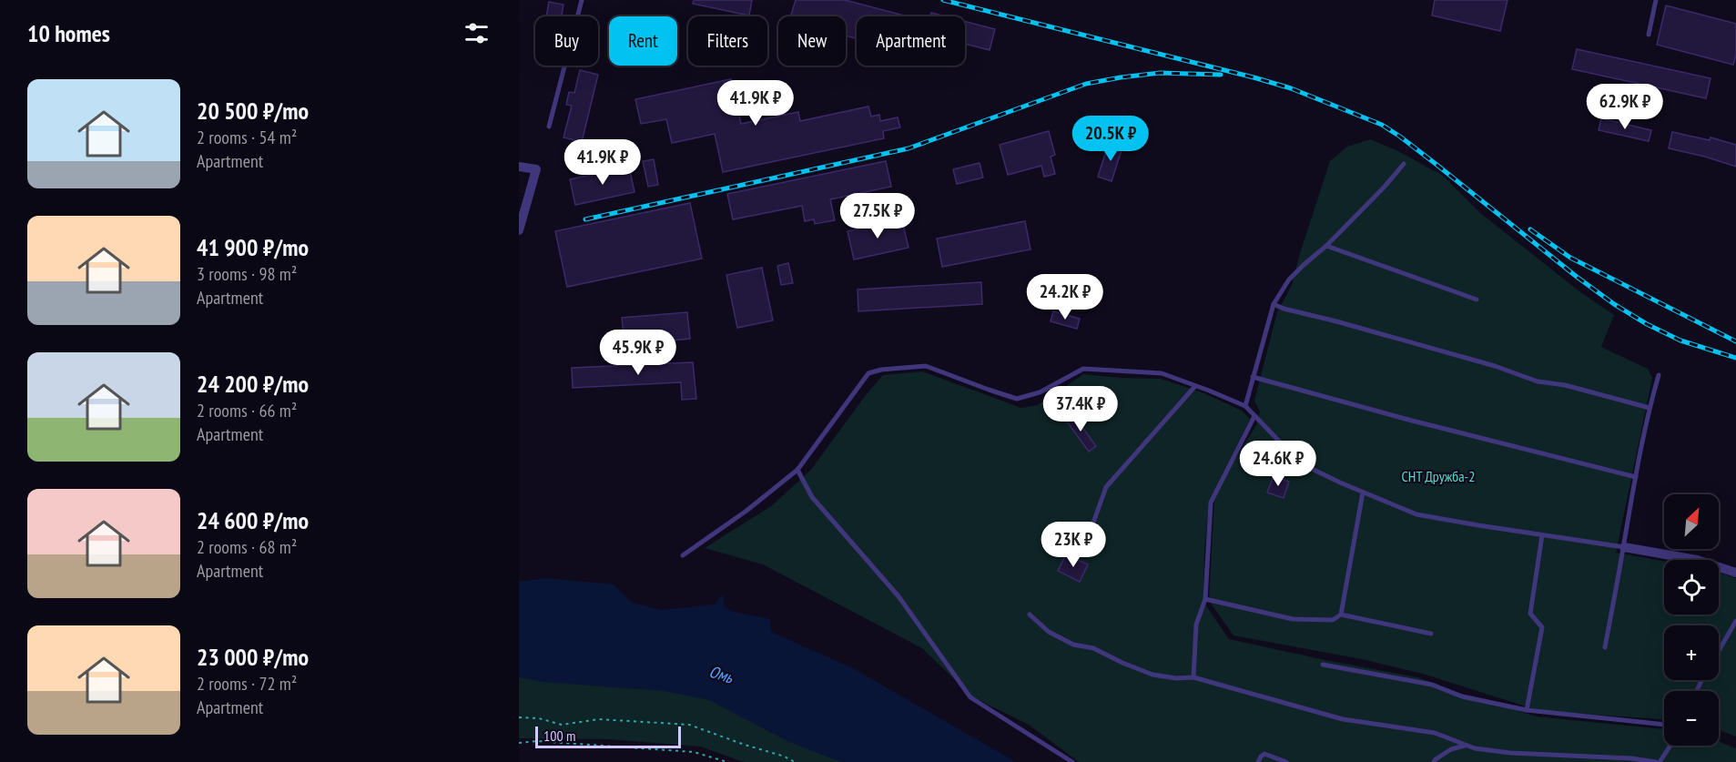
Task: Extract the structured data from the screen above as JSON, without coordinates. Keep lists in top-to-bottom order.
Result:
{
  "water": ["Омь"],
  "parks": ["СНТ Дружба-2"],
  "scale_bar": "100 m",
  "north": "top right",
  "page": {
    "heading": "10 homes",
    "chip": [
      "Buy",
      "Rent",
      "Filters",
      "New",
      "Apartment"
    ],
    "list": [
      {
        "name": "20 500 ₽/mo",
        "note": "2 rooms · 54 m² · Apartment"
      },
      {
        "name": "41 900 ₽/mo",
        "note": "3 rooms · 98 m² · Apartment"
      },
      {
        "name": "24 200 ₽/mo",
        "note": "2 rooms · 66 m² · Apartment"
      },
      {
        "name": "24 600 ₽/mo",
        "note": "2 rooms · 68 m² · Apartment"
      },
      {
        "name": "23 000 ₽/mo",
        "note": "2 rooms · 72 m² · Apartment"
      }
    ],
    "price": [
      "41.9K ₽",
      "62.9K ₽",
      "20.5K ₽",
      "41.9K ₽",
      "27.5K ₽",
      "24.2K ₽",
      "45.9K ₽",
      "37.4K ₽",
      "24.6K ₽",
      "23K ₽"
    ],
    "map_buttons": ["+", "−"],
    "scale": "100 m"
  }
}
